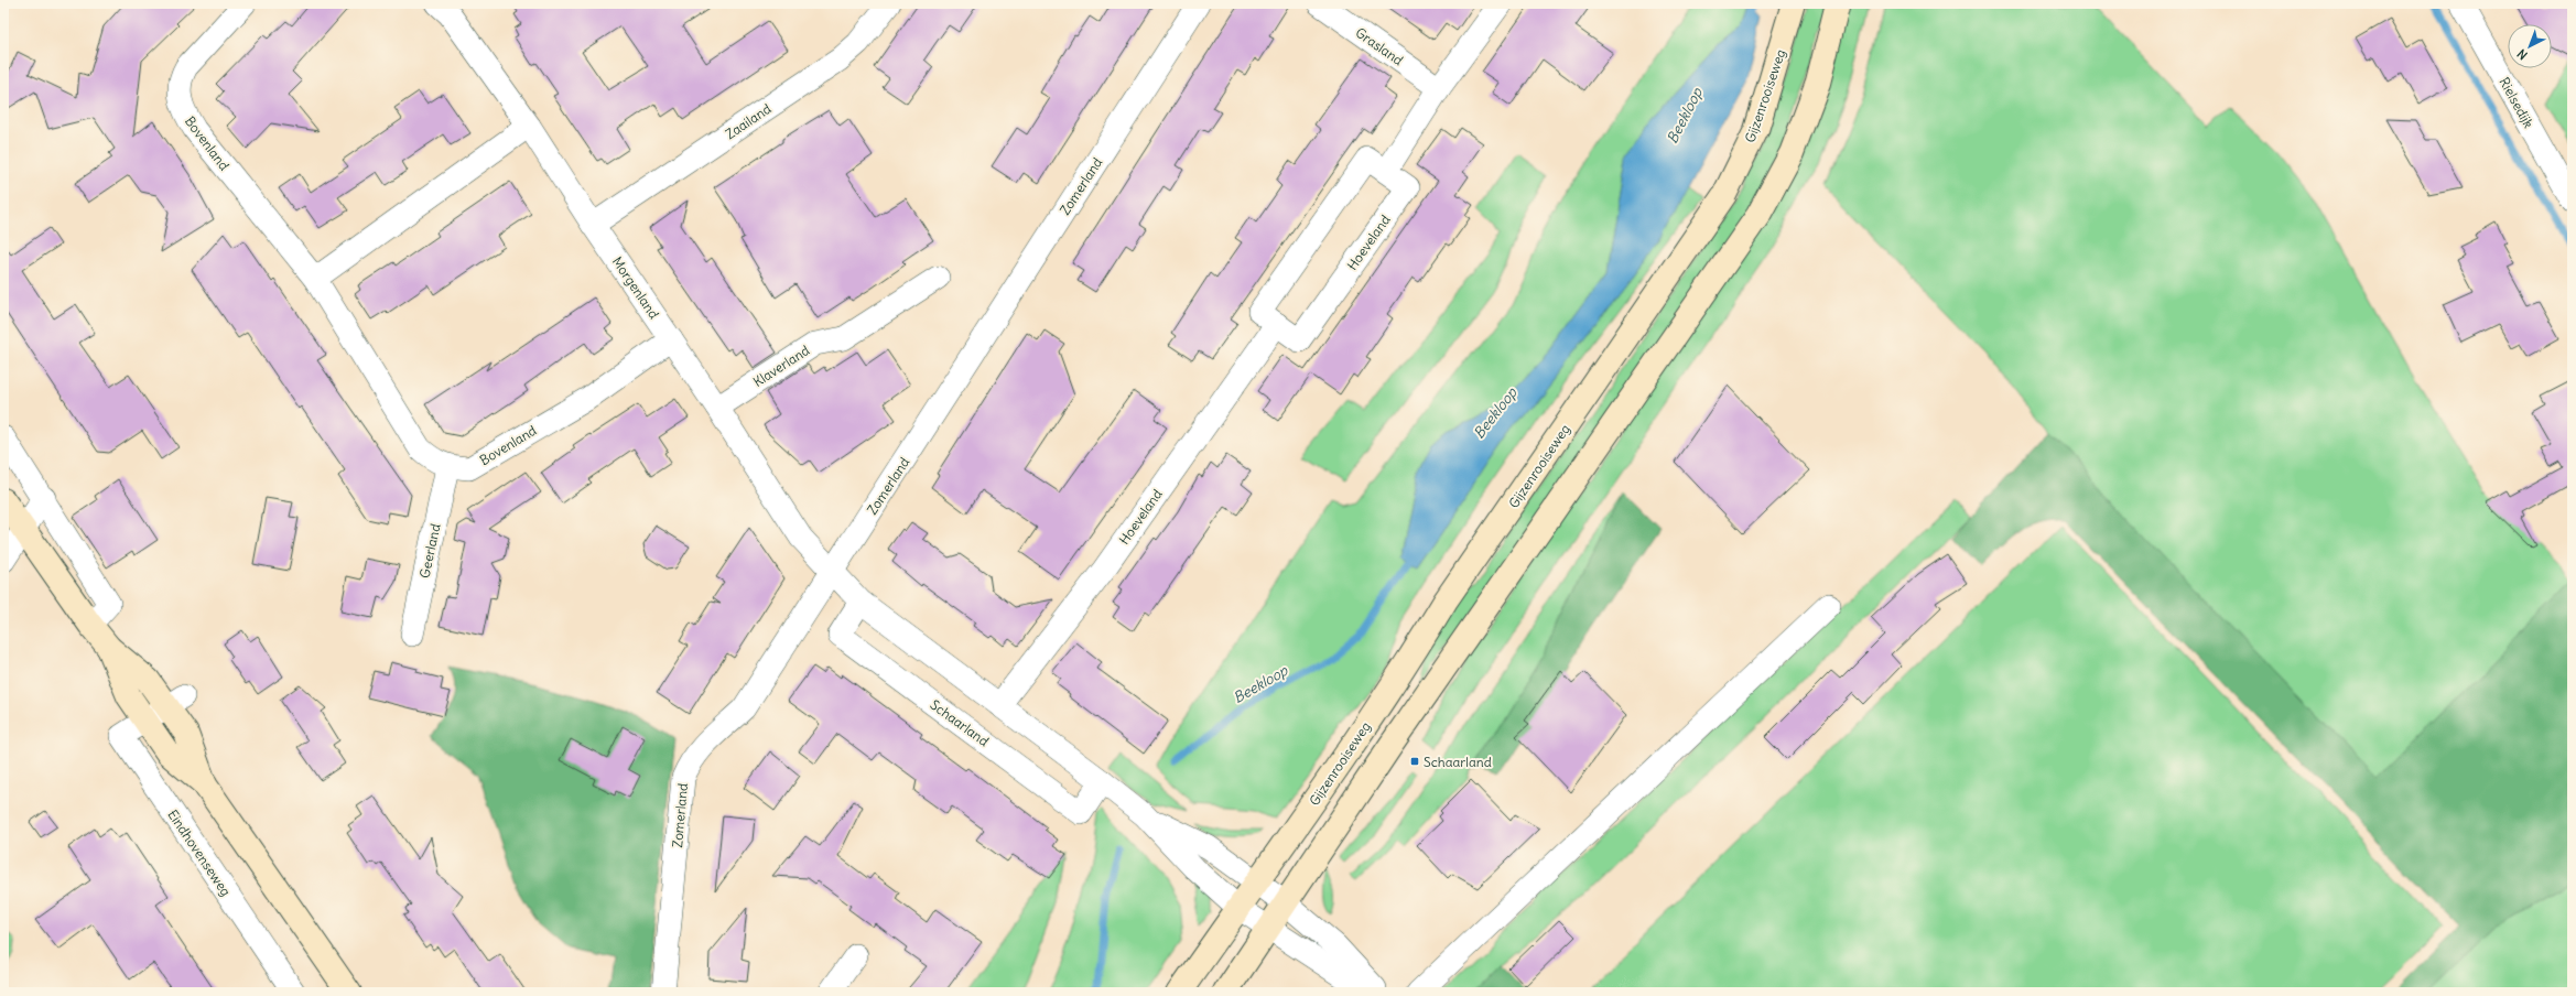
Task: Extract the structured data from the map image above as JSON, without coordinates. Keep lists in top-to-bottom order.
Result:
{
  "streets": {
    "main road": ["Gijzenrooiseweg"],
    "street": [
      "Grasland",
      "Rielsedijk",
      "Zaailand",
      "Bovenland",
      "Zomerland",
      "Hoeveland",
      "Morgenland",
      "Klaverland",
      "Geerland",
      "Schaarland",
      "Eindhovenseweg"
    ]
  },
  "crossings": [
    ["Zaailand", "Morgenland"],
    ["Bovenland", "Morgenland"],
    ["Bovenland", "Geerland"],
    ["Zomerland", "Morgenland"],
    ["Morgenland", "Klaverland"]
  ],
  "water": ["Beekloop"],
  "places": {
    "transit": ["Schaarland"]
  },
  "north": "bottom left"
}
